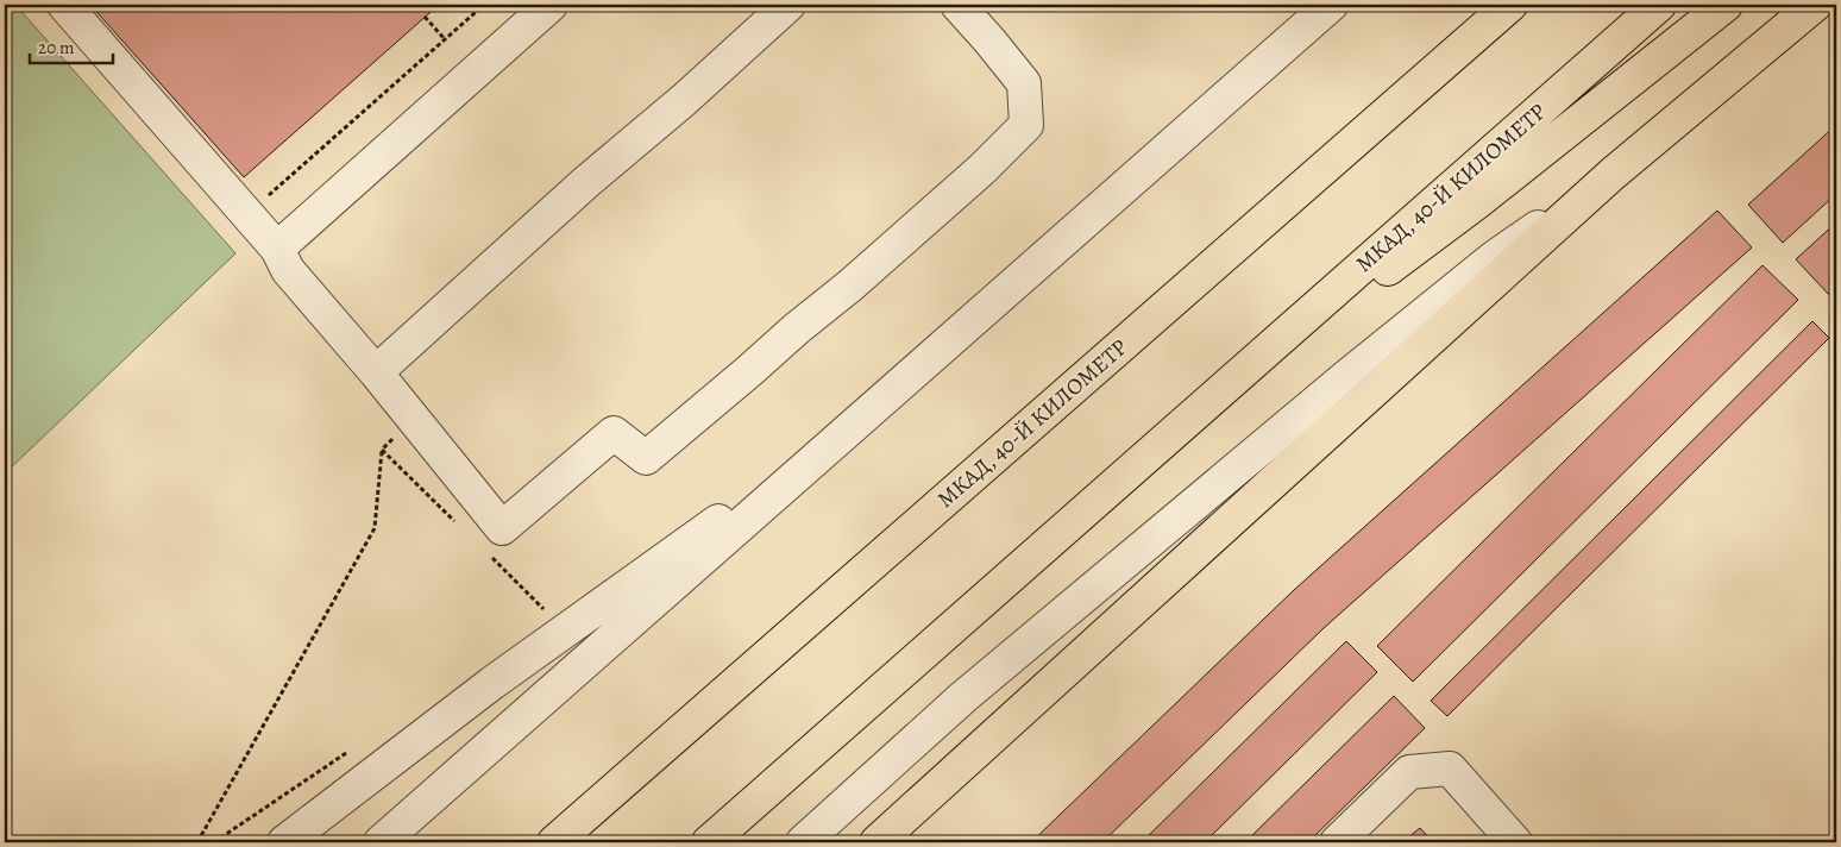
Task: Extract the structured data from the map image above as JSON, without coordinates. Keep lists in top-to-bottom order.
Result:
{
  "streets": {
    "main road": ["МКАД, 40-Й КИЛОМЕТР"]
  },
  "scale_bar": "20 m"
}
